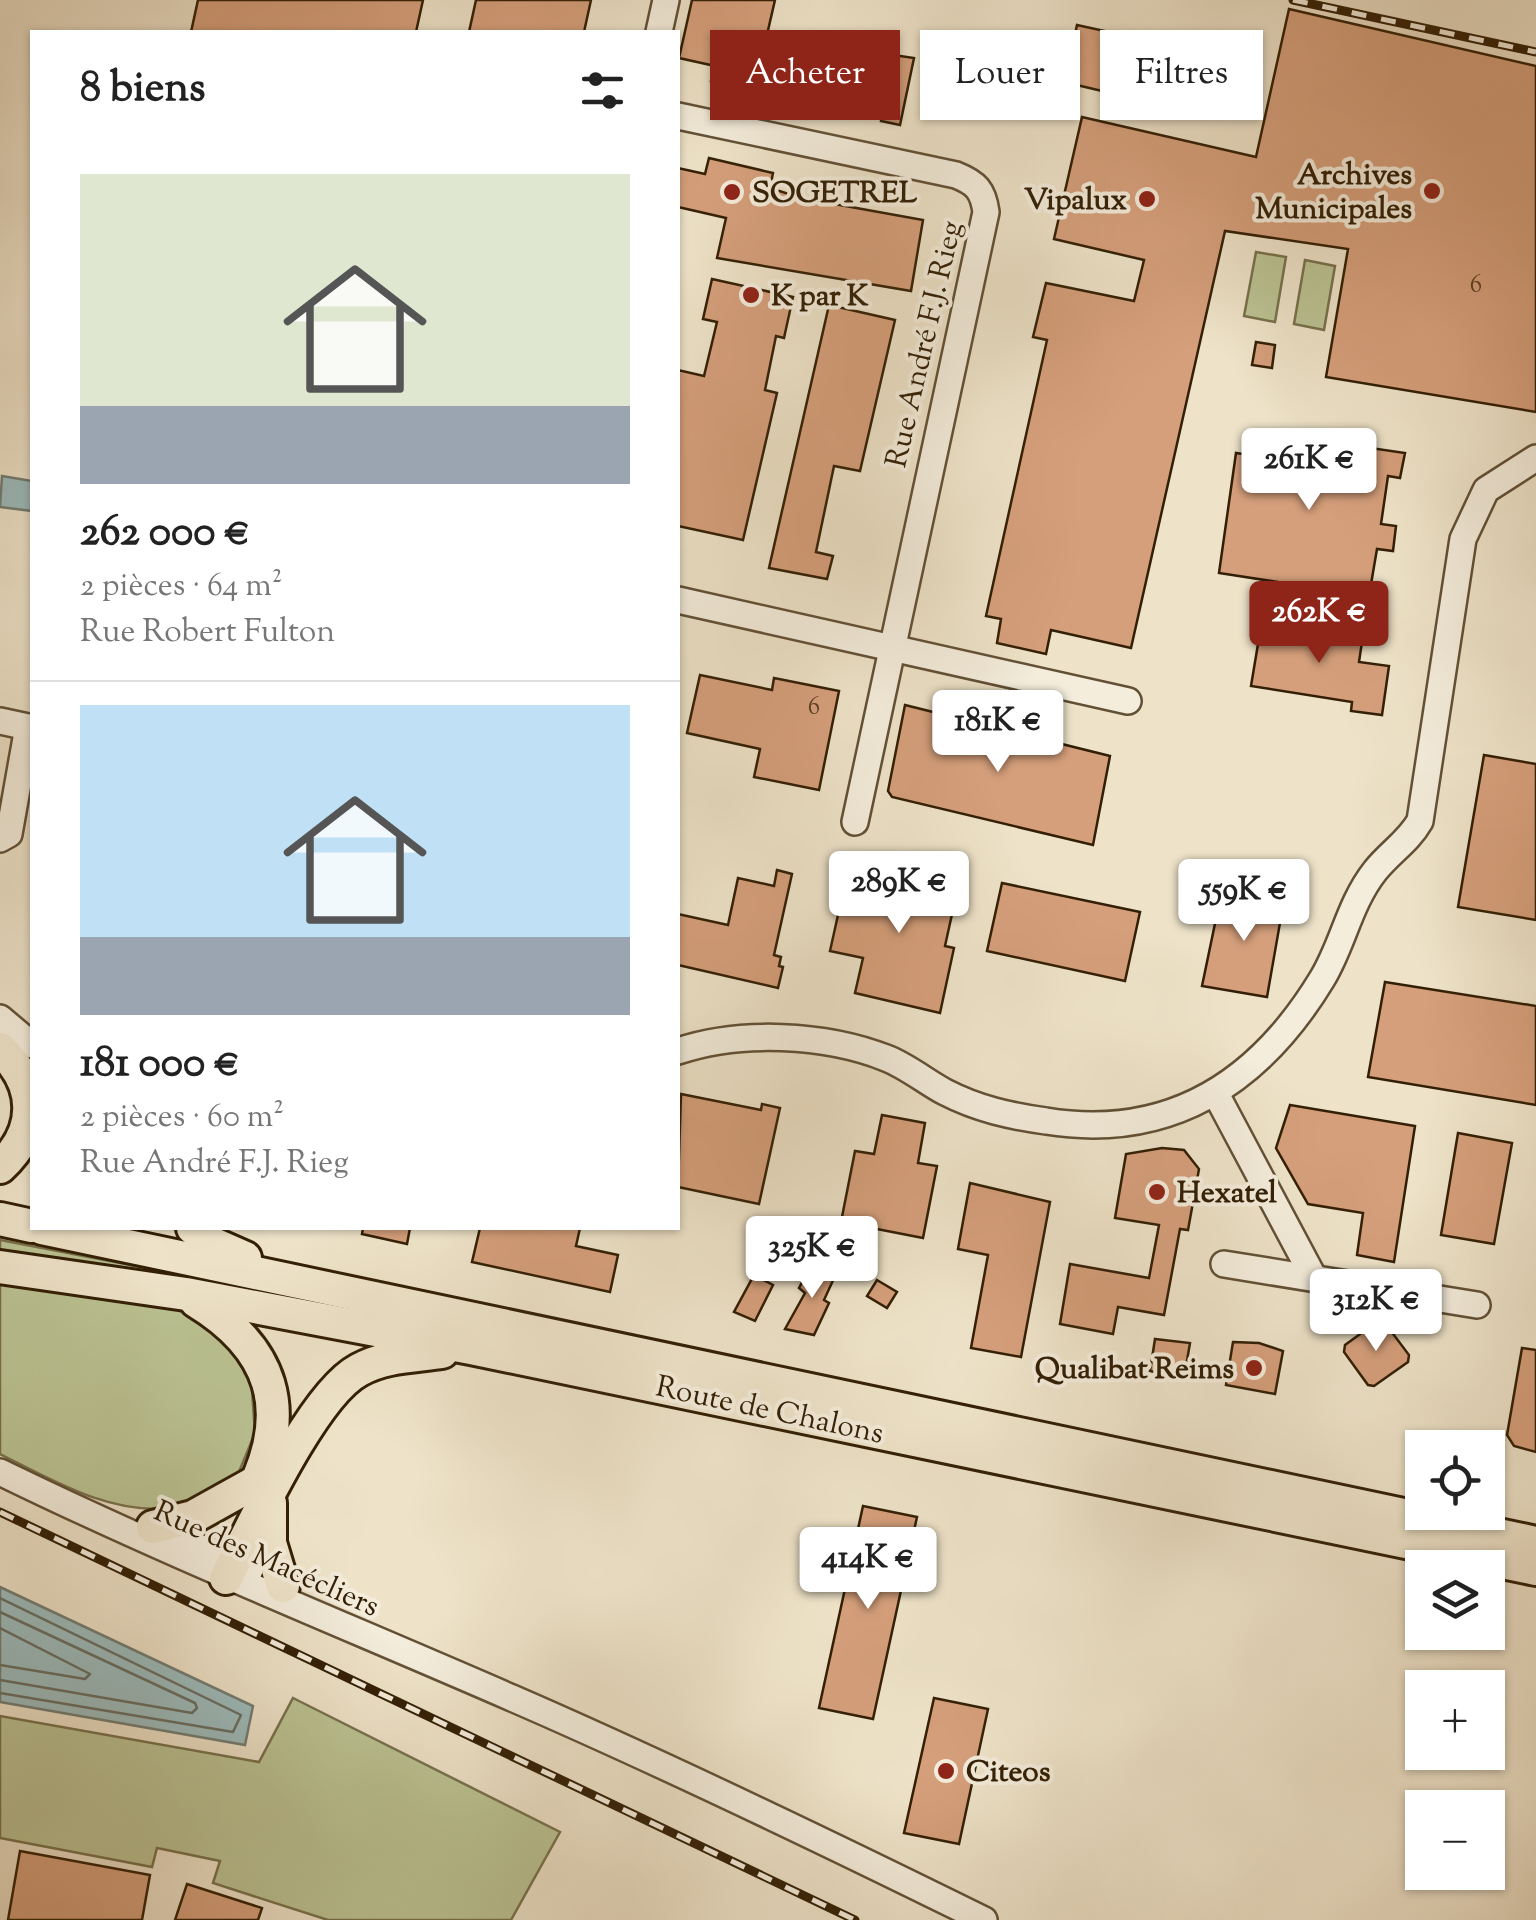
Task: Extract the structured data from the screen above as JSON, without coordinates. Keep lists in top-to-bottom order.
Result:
{
  "streets": {
    "main road": ["Route de Chalons"],
    "street": ["Rue André F.J. Rieg", "Rue des Macécliers"]
  },
  "places": [
    "Archives Municipales",
    "SOGETREL",
    "Vipalux",
    "K par K",
    "Hexatel",
    "Qualibat Reims",
    "Citeos"
  ],
  "house_numbers": ["6", "6"],
  "page": {
    "chip": ["Acheter", "Louer", "Filtres"],
    "heading": "8 biens",
    "list": [
      {
        "name": "262 000 €",
        "note": "2 pièces · 64 m² · Rue Robert Fulton"
      },
      {
        "name": "181 000 €",
        "note": "2 pièces · 60 m² · Rue André F.J. Rieg"
      }
    ],
    "price": [
      "261K €",
      "262K €",
      "181K €",
      "289K €",
      "559K €",
      "325K €",
      "312K €",
      "414K €"
    ],
    "map_buttons": ["+", "−"]
  }
}
